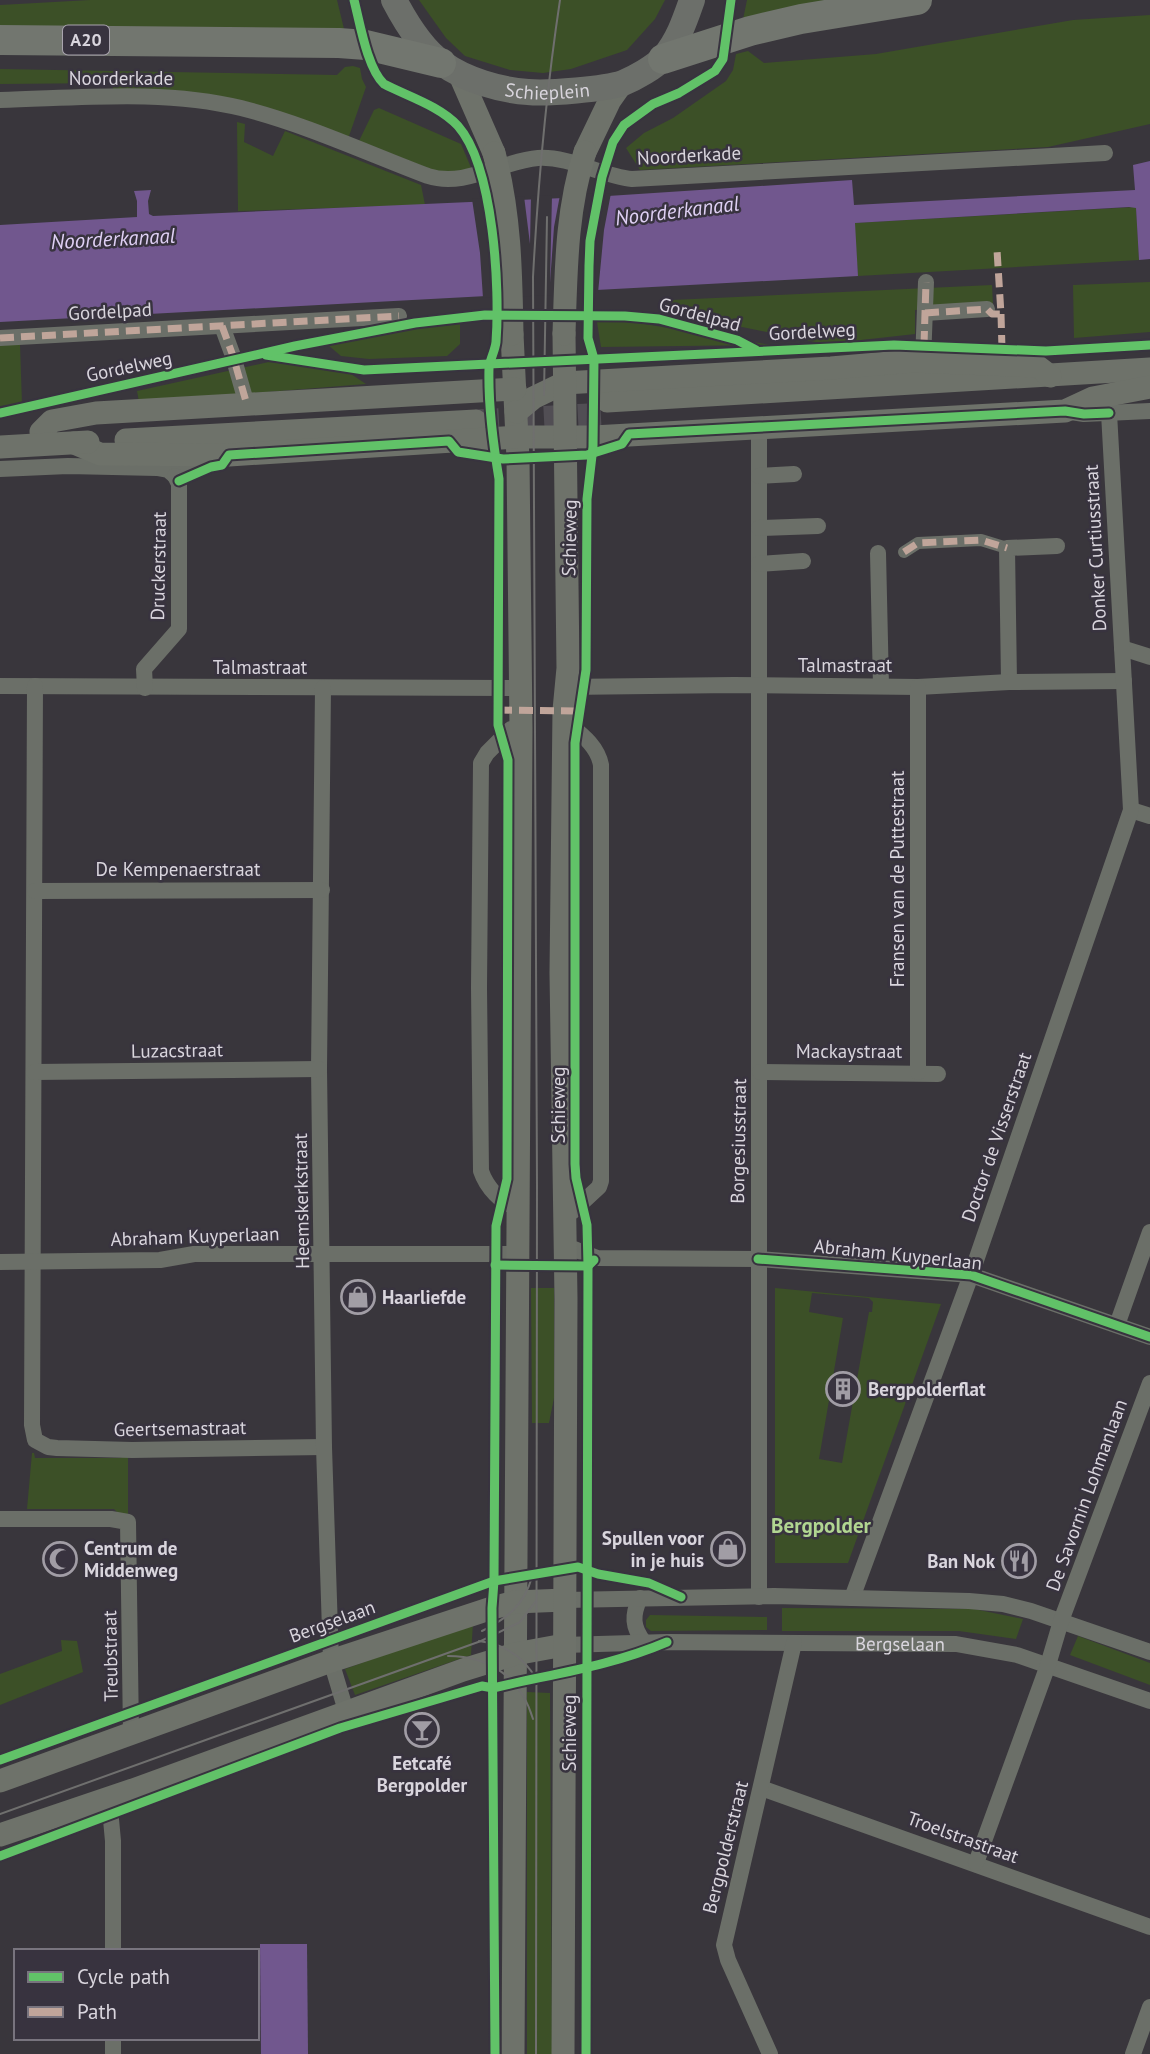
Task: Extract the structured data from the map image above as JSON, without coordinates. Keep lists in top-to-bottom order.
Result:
{
  "streets": {
    "highway": ["A20"],
    "main road": [
      "Schieplein",
      "Gordelweg",
      "Schieweg",
      "Bergselaan"
    ],
    "street": [
      "Noorderkade",
      "Gordelpad",
      "Donker Curtiusstraat",
      "Druckerstraat",
      "Talmastraat",
      "De Kempenaerstraat",
      "Fransen van de Puttestraat",
      "Luzacstraat",
      "Mackaystraat",
      "Doctor de Visserstraat",
      "Borgesiusstraat",
      "Heemskerkstraat",
      "Abraham Kuyperlaan",
      "Geertsemastraat",
      "De Savornin Lohmanlaan",
      "Treubstraat",
      "Troelstrastraat",
      "Bergpolderstraat"
    ]
  },
  "crossings": [
    ["A20", "Schieplein"],
    ["A20", "Schieweg"],
    ["Schieplein", "Schieweg"],
    ["Gordelweg", "Schieweg"],
    ["Gordelweg", "Donker Curtiusstraat"],
    ["Gordelweg", "Borgesiusstraat"],
    ["Schieweg", "Talmastraat"],
    ["Schieweg", "Abraham Kuyperlaan"],
    ["Schieweg", "Bergselaan"],
    ["Donker Curtiusstraat", "Talmastraat"],
    ["Donker Curtiusstraat", "Doctor de Visserstraat"],
    ["Druckerstraat", "Talmastraat"],
    ["Talmastraat", "Fransen van de Puttestraat"],
    ["Talmastraat", "Doctor de Visserstraat"],
    ["Talmastraat", "Borgesiusstraat"],
    ["Talmastraat", "Heemskerkstraat"],
    ["De Kempenaerstraat", "Heemskerkstraat"],
    ["Fransen van de Puttestraat", "Mackaystraat"],
    ["Luzacstraat", "Heemskerkstraat"],
    ["Mackaystraat", "Borgesiusstraat"],
    ["Doctor de Visserstraat", "Abraham Kuyperlaan"],
    ["Doctor de Visserstraat", "Bergselaan"],
    ["Borgesiusstraat", "Abraham Kuyperlaan"],
    ["Borgesiusstraat", "Bergselaan"],
    ["Heemskerkstraat", "Abraham Kuyperlaan"],
    ["Heemskerkstraat", "Geertsemastraat"],
    ["Heemskerkstraat", "Bergselaan"],
    ["Abraham Kuyperlaan", "Geertsemastraat"],
    ["De Savornin Lohmanlaan", "Bergselaan"],
    ["Bergselaan", "Treubstraat"],
    ["Bergselaan", "Bergpolderstraat"],
    ["Troelstrastraat", "Bergpolderstraat"]
  ],
  "districts": ["Bergpolder"],
  "water": ["Noorderkanaal"],
  "places": {
    "shop": ["Haarliefde", "Spullen voor in je huis"],
    "building": ["Bergpolderflat"],
    "mosque": ["Centrum de Middenweg"],
    "restaurant": ["Ban Nok"],
    "bar": ["Eetcafé Bergpolder"]
  },
  "legend": ["Cycle path", "Path"]
}
